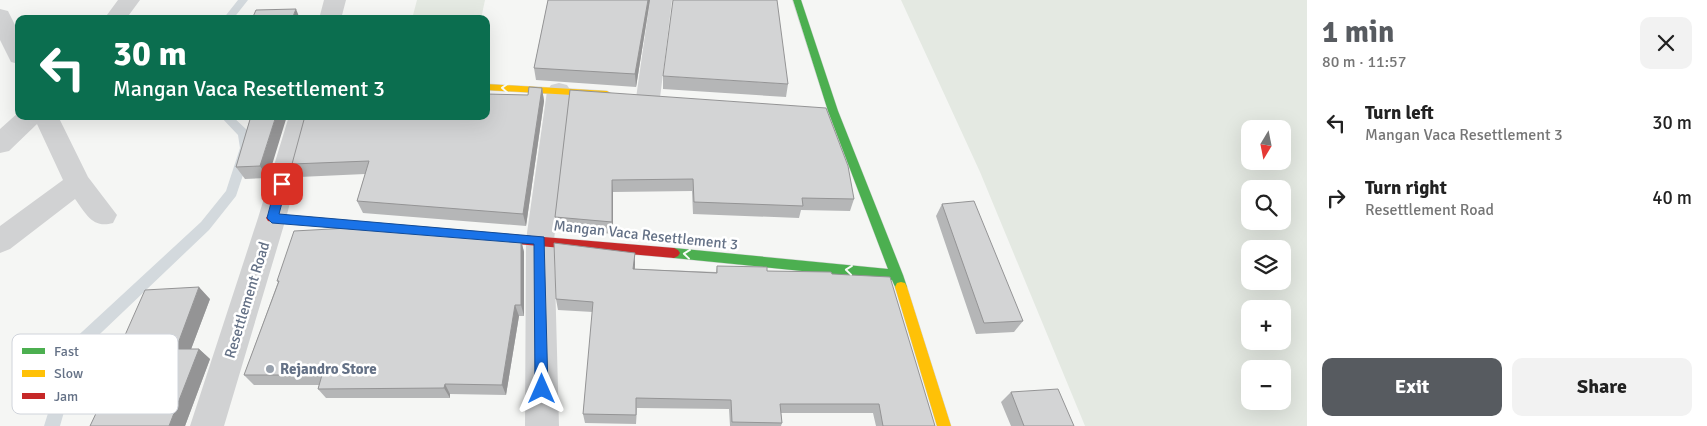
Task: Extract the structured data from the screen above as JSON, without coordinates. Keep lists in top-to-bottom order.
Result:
{
  "streets": {
    "street": ["Mangan Vaca Resettlement 3", "Resettlement Road"]
  },
  "crossings": [
    ["Mangan Vaca Resettlement 3", "Resettlement Road"]
  ],
  "one_way": ["Mangan Vaca Resettlement 3"],
  "places": ["Rejandro Store"],
  "legend": ["Fast", "Slow", "Jam"],
  "north": "bottom",
  "page": {
    "heading": ["1 min", "80 m · 11:57"],
    "turn": ["30 m", "Mangan Vaca Resettlement 3"],
    "list": [
      {
        "name": "Turn left",
        "note": "Mangan Vaca Resettlement 3",
        "value": "30 m"
      },
      {
        "name": "Turn right",
        "note": "Resettlement Road",
        "value": "40 m"
      }
    ],
    "map_buttons": ["+", "−"],
    "buttons": ["Exit", "Share"]
  }
}
